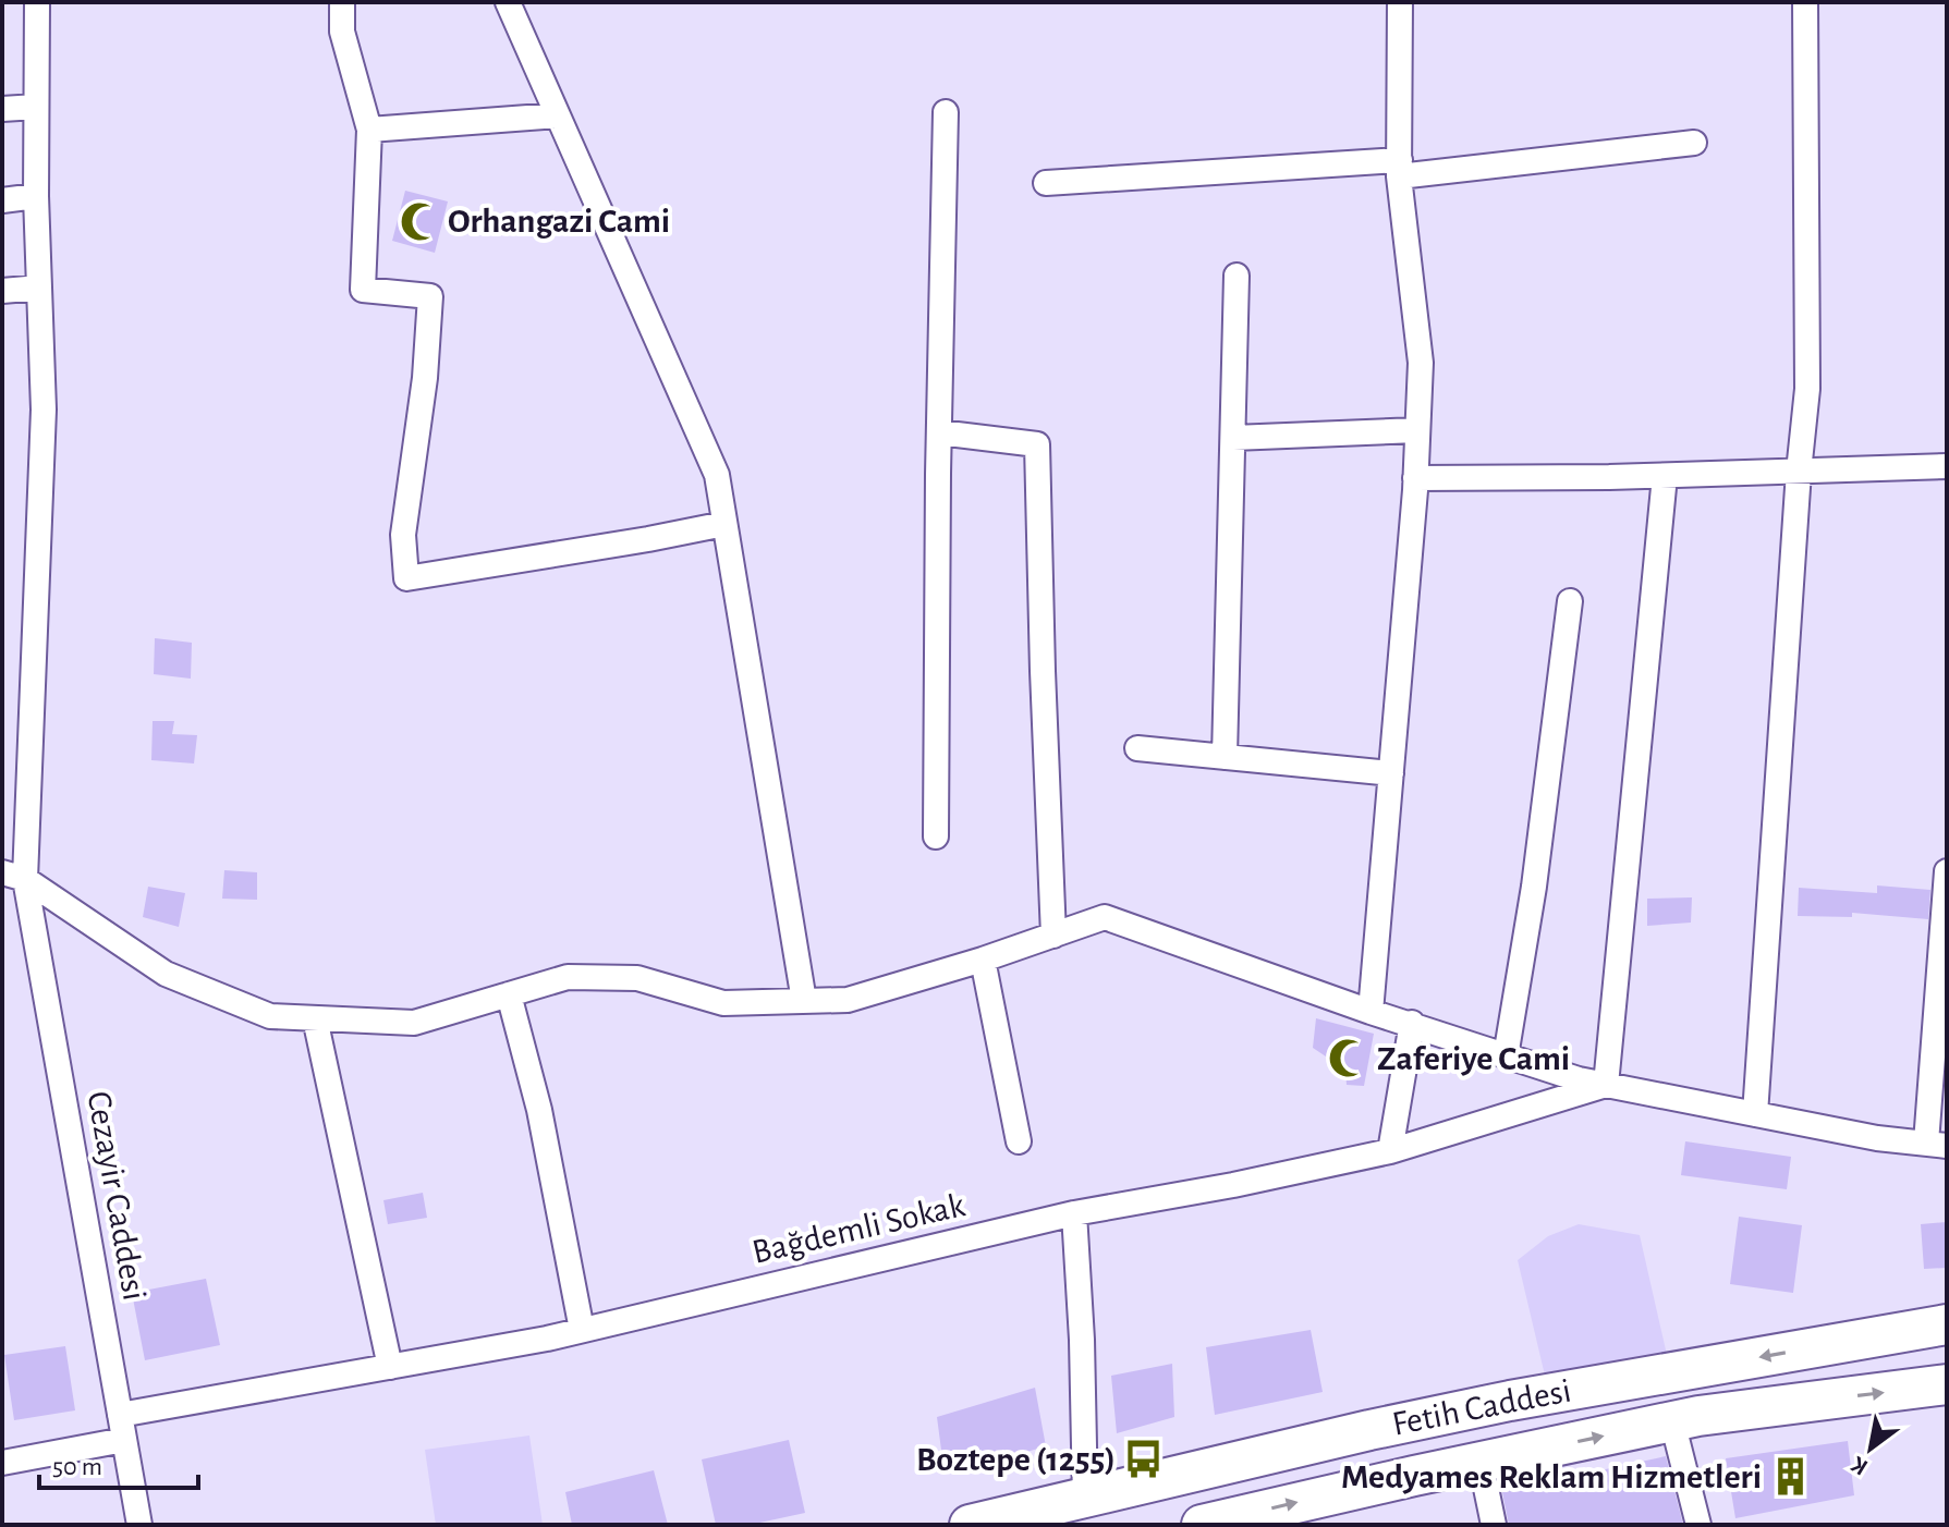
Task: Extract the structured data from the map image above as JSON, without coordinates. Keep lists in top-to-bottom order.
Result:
{
  "streets": {
    "main road": ["Fetih Caddesi"],
    "street": ["Cezayir Caddesi", "Bağdemli Sokak"]
  },
  "crossings": [
    ["Cezayir Caddesi", "Bağdemli Sokak"]
  ],
  "places": {
    "mosque": ["Orhangazi Cami", "Zaferiye Cami"],
    "bus stop": ["Boztepe (1255)"],
    "building": ["Medyames Reklam Hizmetleri"]
  },
  "scale_bar": "50 m",
  "north": "bottom left"
}
